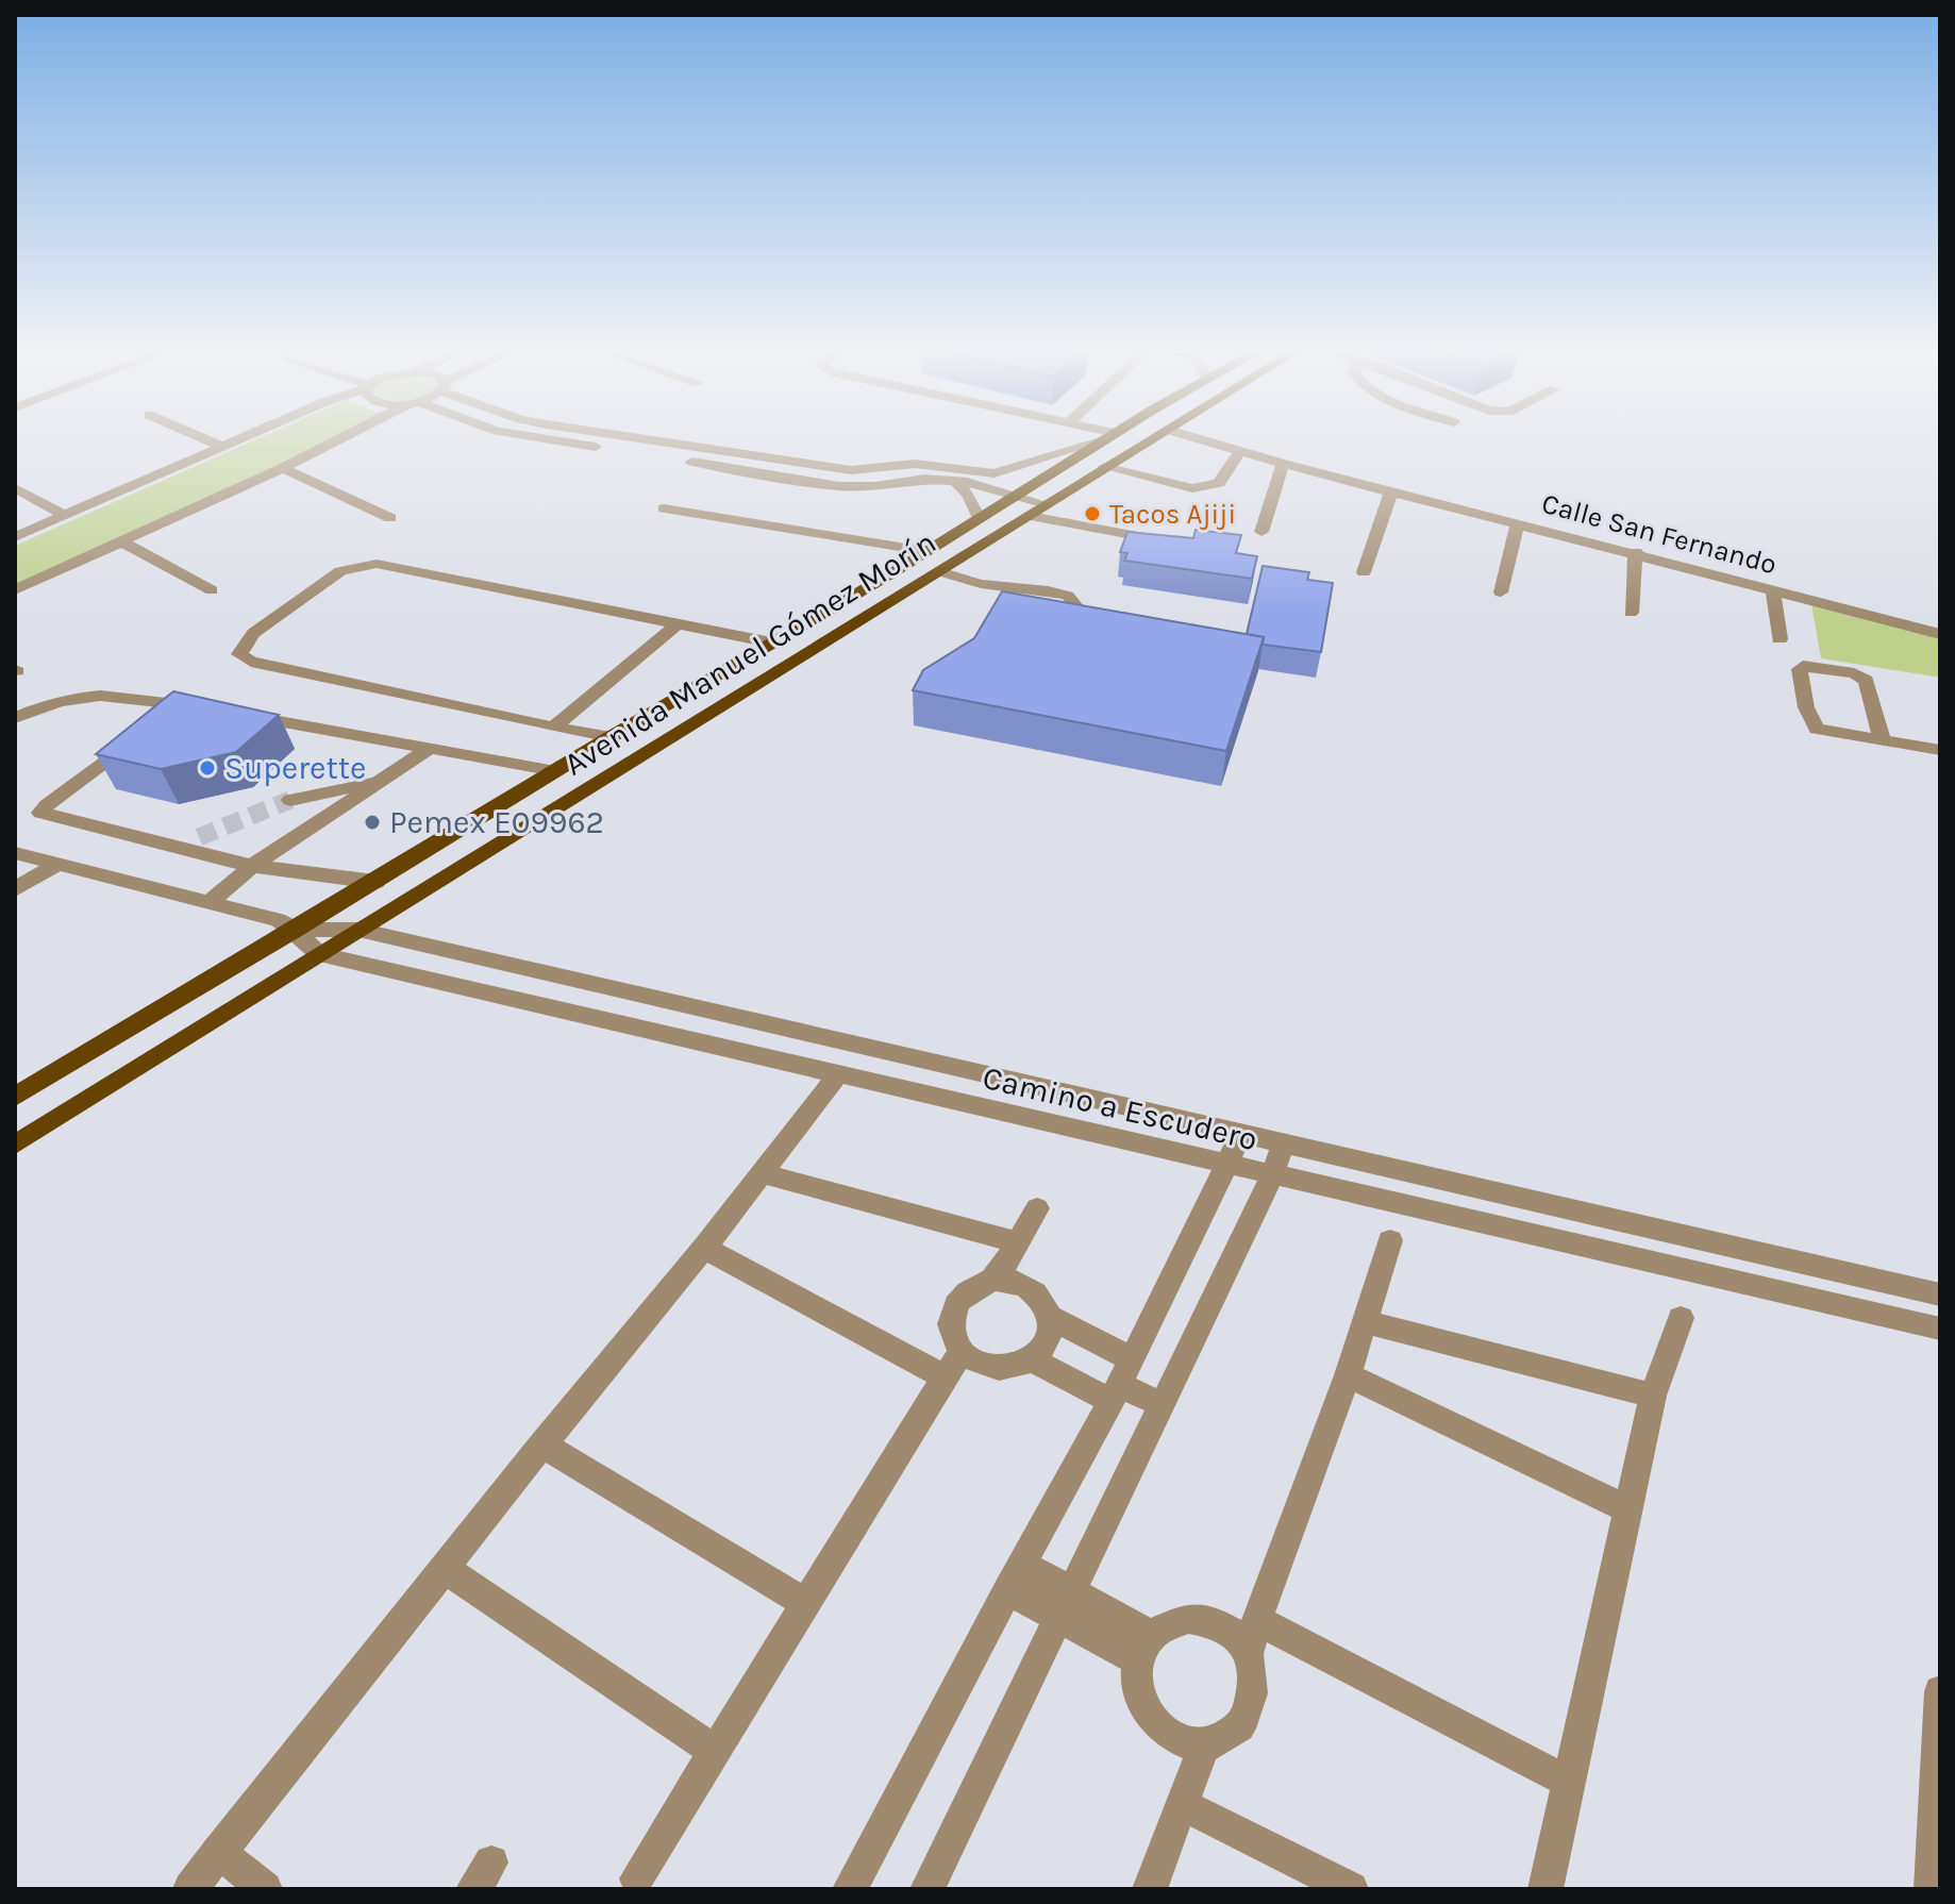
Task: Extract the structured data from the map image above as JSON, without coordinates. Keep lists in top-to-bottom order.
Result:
{
  "streets": {
    "main road": ["Avenida Manuel Gómez Morín"],
    "street": ["Calle San Fernando", "Camino a Escudero"]
  },
  "crossings": [
    ["Avenida Manuel Gómez Morín", "Camino a Escudero"]
  ],
  "places": ["Tacos Ajiji", "Superette", "Pemex E09962"]
}
